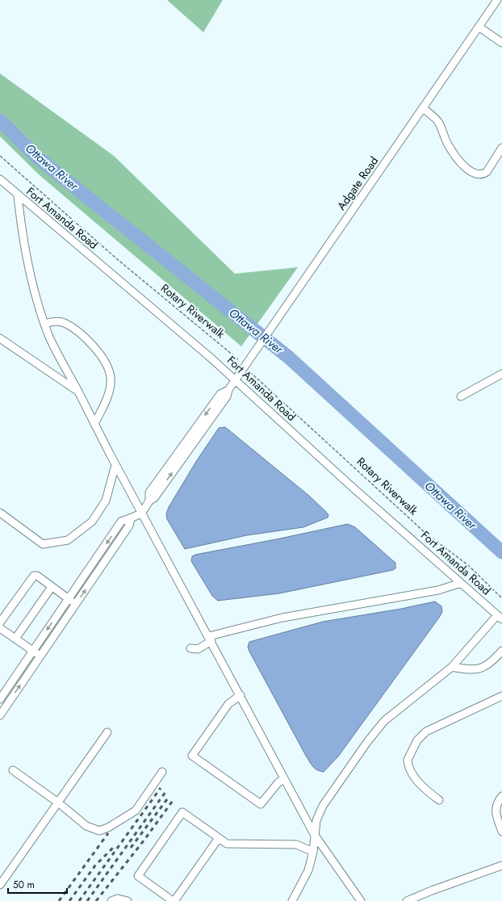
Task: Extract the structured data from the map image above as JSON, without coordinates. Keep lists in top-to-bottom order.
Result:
{
  "streets": {
    "street": ["Adgate Road", "Fort Amanda Road"],
    "path": ["Rotary Riverwalk"]
  },
  "crossings": [
    ["Adgate Road", "Fort Amanda Road"],
    ["Adgate Road", "Rotary Riverwalk"]
  ],
  "water": ["Ottawa River"],
  "scale_bar": "50 m"
}
